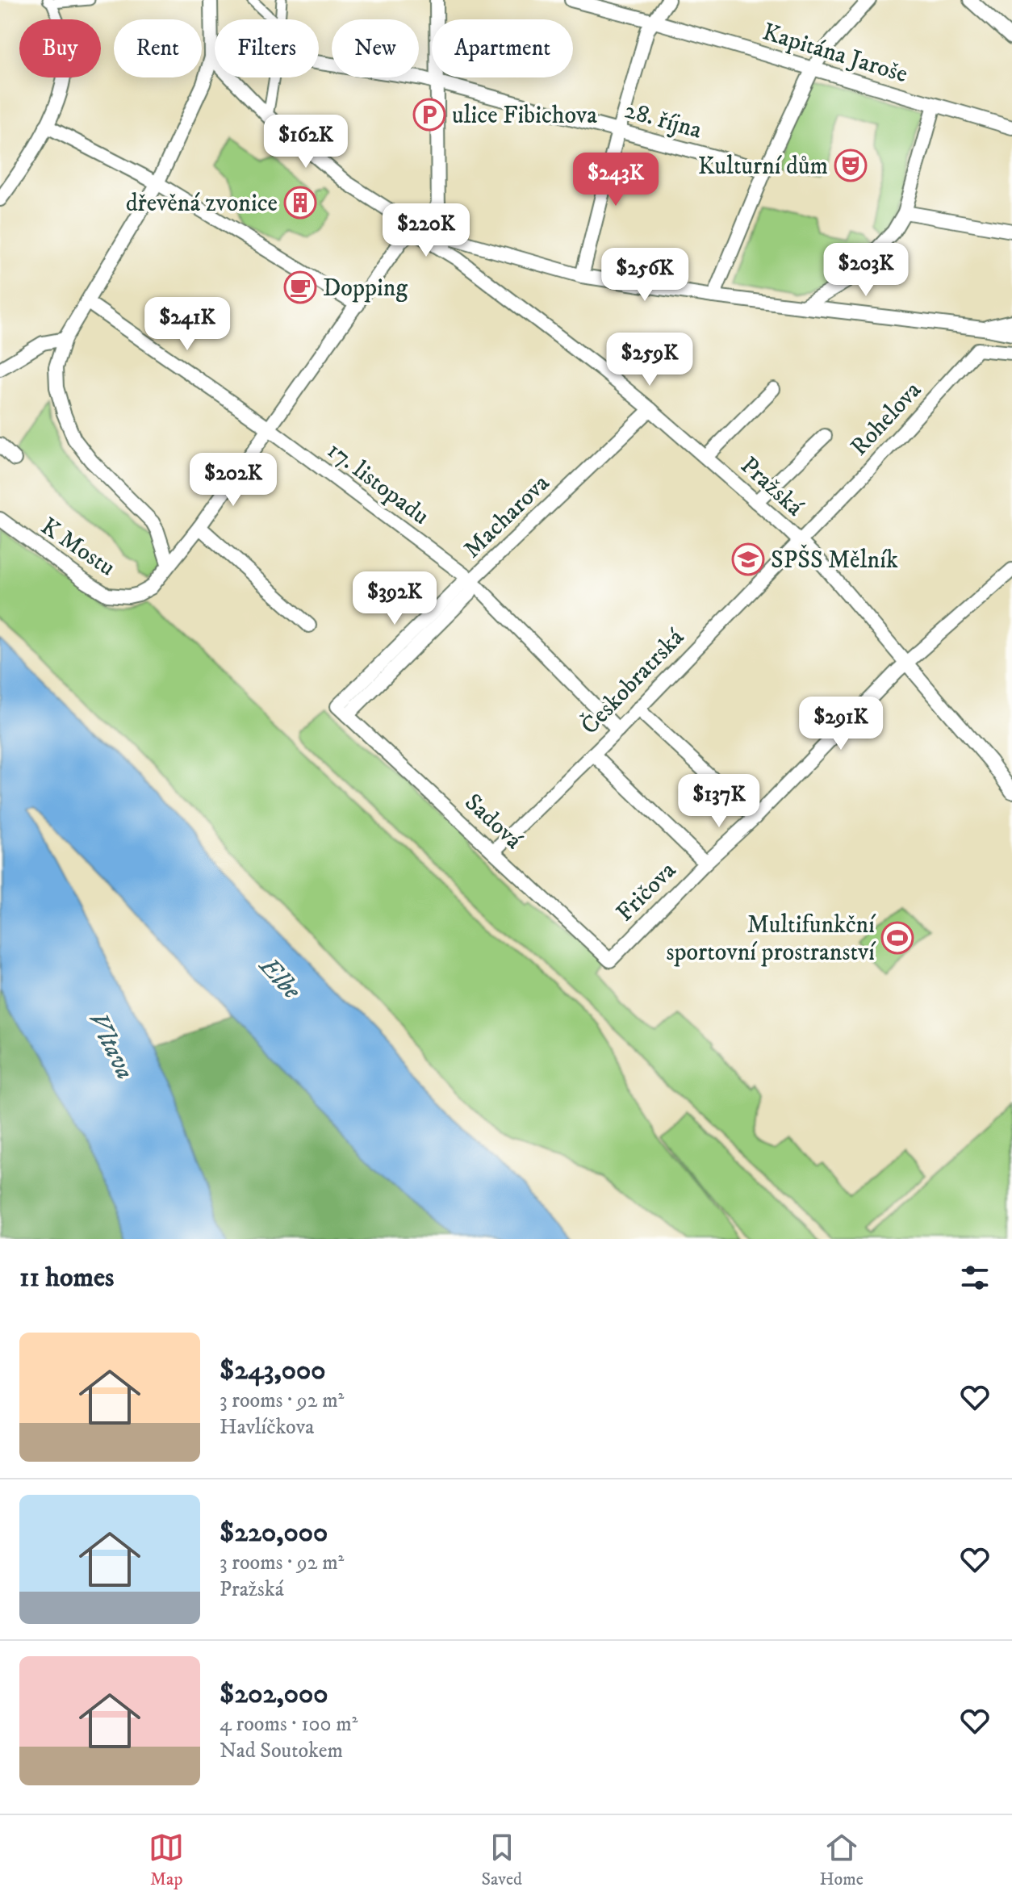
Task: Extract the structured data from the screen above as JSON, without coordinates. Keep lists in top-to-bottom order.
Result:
{
  "streets": {
    "street": [
      "Kapitána Jaroše",
      "28. října",
      "Rohelova",
      "17. listopadu",
      "Pražská",
      "Macharova",
      "K Mostu",
      "Českobratrská",
      "Sadová",
      "Fričova"
    ]
  },
  "crossings": [
    ["Rohelova", "Pražská"],
    ["Rohelova", "Českobratrská"],
    ["17. listopadu", "Macharova"],
    ["17. listopadu", "K Mostu"],
    ["17. listopadu", "Českobratrská"],
    ["Pražská", "Macharova"],
    ["Pražská", "K Mostu"],
    ["Pražská", "Českobratrská"],
    ["Pražská", "Fričova"],
    ["Macharova", "Sadová"],
    ["Českobratrská", "Sadová"],
    ["Sadová", "Fričova"]
  ],
  "water": ["Elbe", "Vltava"],
  "places": {
    "parking": ["ulice Fibichova"],
    "theatre": ["Kulturní dům"],
    "building": ["dřevěná zvonice"],
    "cafe": ["Dopping"],
    "school or university": ["SPŠS Mělník"],
    "sports": ["Multifunkční sportovní prostranství"]
  },
  "page": {
    "chip": [
      "Buy",
      "Rent",
      "Filters",
      "New",
      "Apartment"
    ],
    "price": [
      "$162K",
      "$243K",
      "$220K",
      "$203K",
      "$256K",
      "$241K",
      "$259K",
      "$202K",
      "$392K",
      "$291K",
      "$137K"
    ],
    "heading": "11 homes",
    "list": [
      {
        "name": "$243,000",
        "note": "3 rooms · 92 m² · Havlíčkova"
      },
      {
        "name": "$220,000",
        "note": "3 rooms · 92 m² · Pražská"
      },
      {
        "name": "$202,000",
        "note": "4 rooms · 100 m² · Nad Soutokem"
      }
    ],
    "tabs": ["Map", "Saved", "Home"]
  }
}
